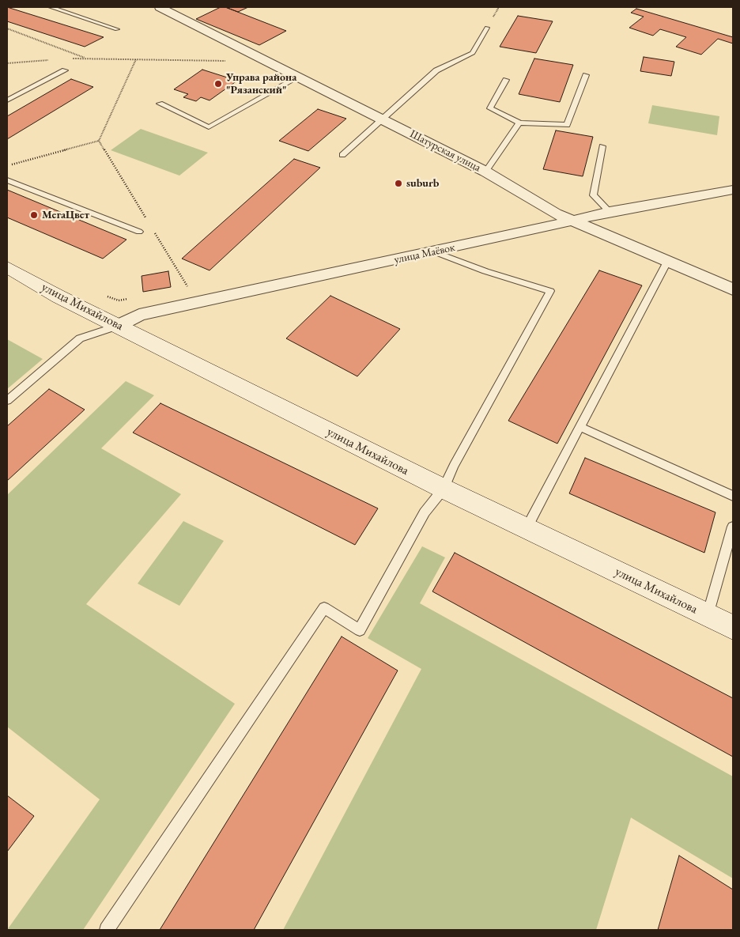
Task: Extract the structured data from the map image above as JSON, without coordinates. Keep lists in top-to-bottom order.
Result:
{
  "streets": {
    "street": ["Шатурская улица", "улица Маёвок", "улица Михайлова"]
  },
  "crossings": [
    ["Шатурская улица", "улица Маёвок"],
    ["улица Маёвок", "улица Михайлова"]
  ],
  "places": ["Управа района \"Рязанский\"", "suburb", "МегаЦвет"]
}
